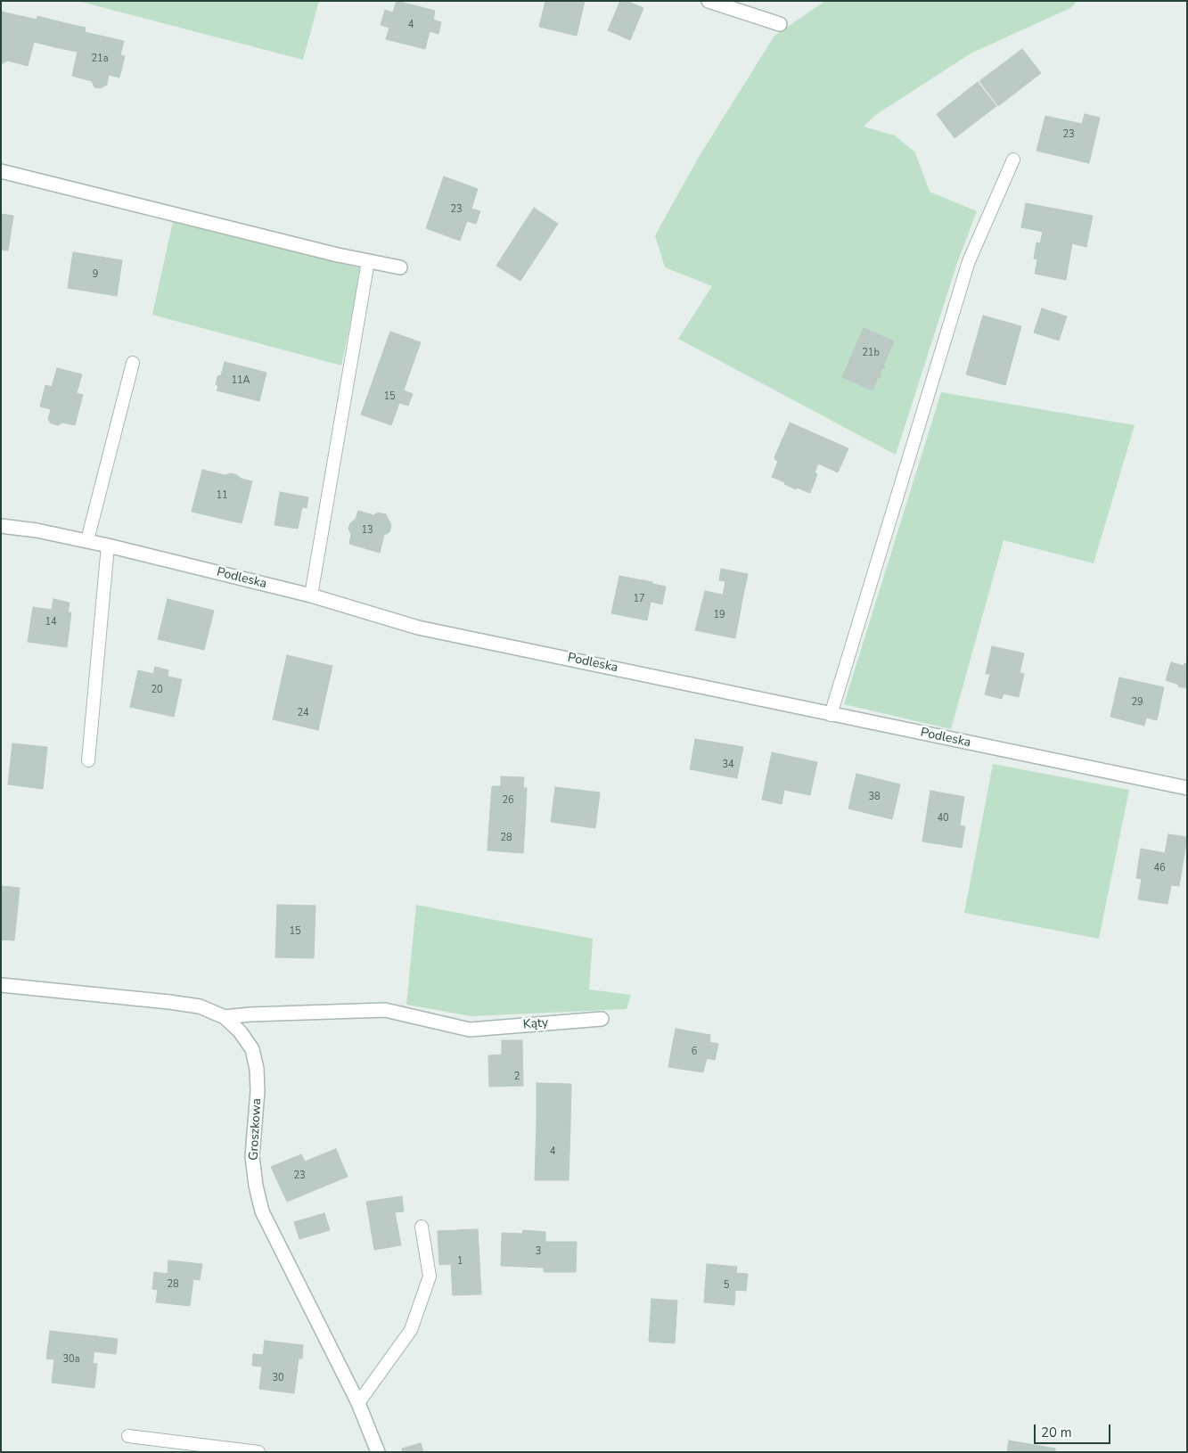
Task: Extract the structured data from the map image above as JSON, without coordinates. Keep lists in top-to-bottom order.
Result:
{
  "streets": {
    "street": ["Podleska", "Kąty", "Groszkowa"]
  },
  "crossings": [
    ["Kąty", "Groszkowa"]
  ],
  "house_numbers": [
    "4",
    "21a",
    "23",
    "23",
    "9",
    "21b",
    "11A",
    "15",
    "11",
    "13",
    "17",
    "19",
    "14",
    "20",
    "29",
    "24",
    "34",
    "38",
    "26",
    "40",
    "28",
    "46",
    "15",
    "6",
    "2",
    "4",
    "23",
    "3",
    "1",
    "28",
    "5",
    "30a",
    "30"
  ],
  "scale_bar": "20 m"
}
